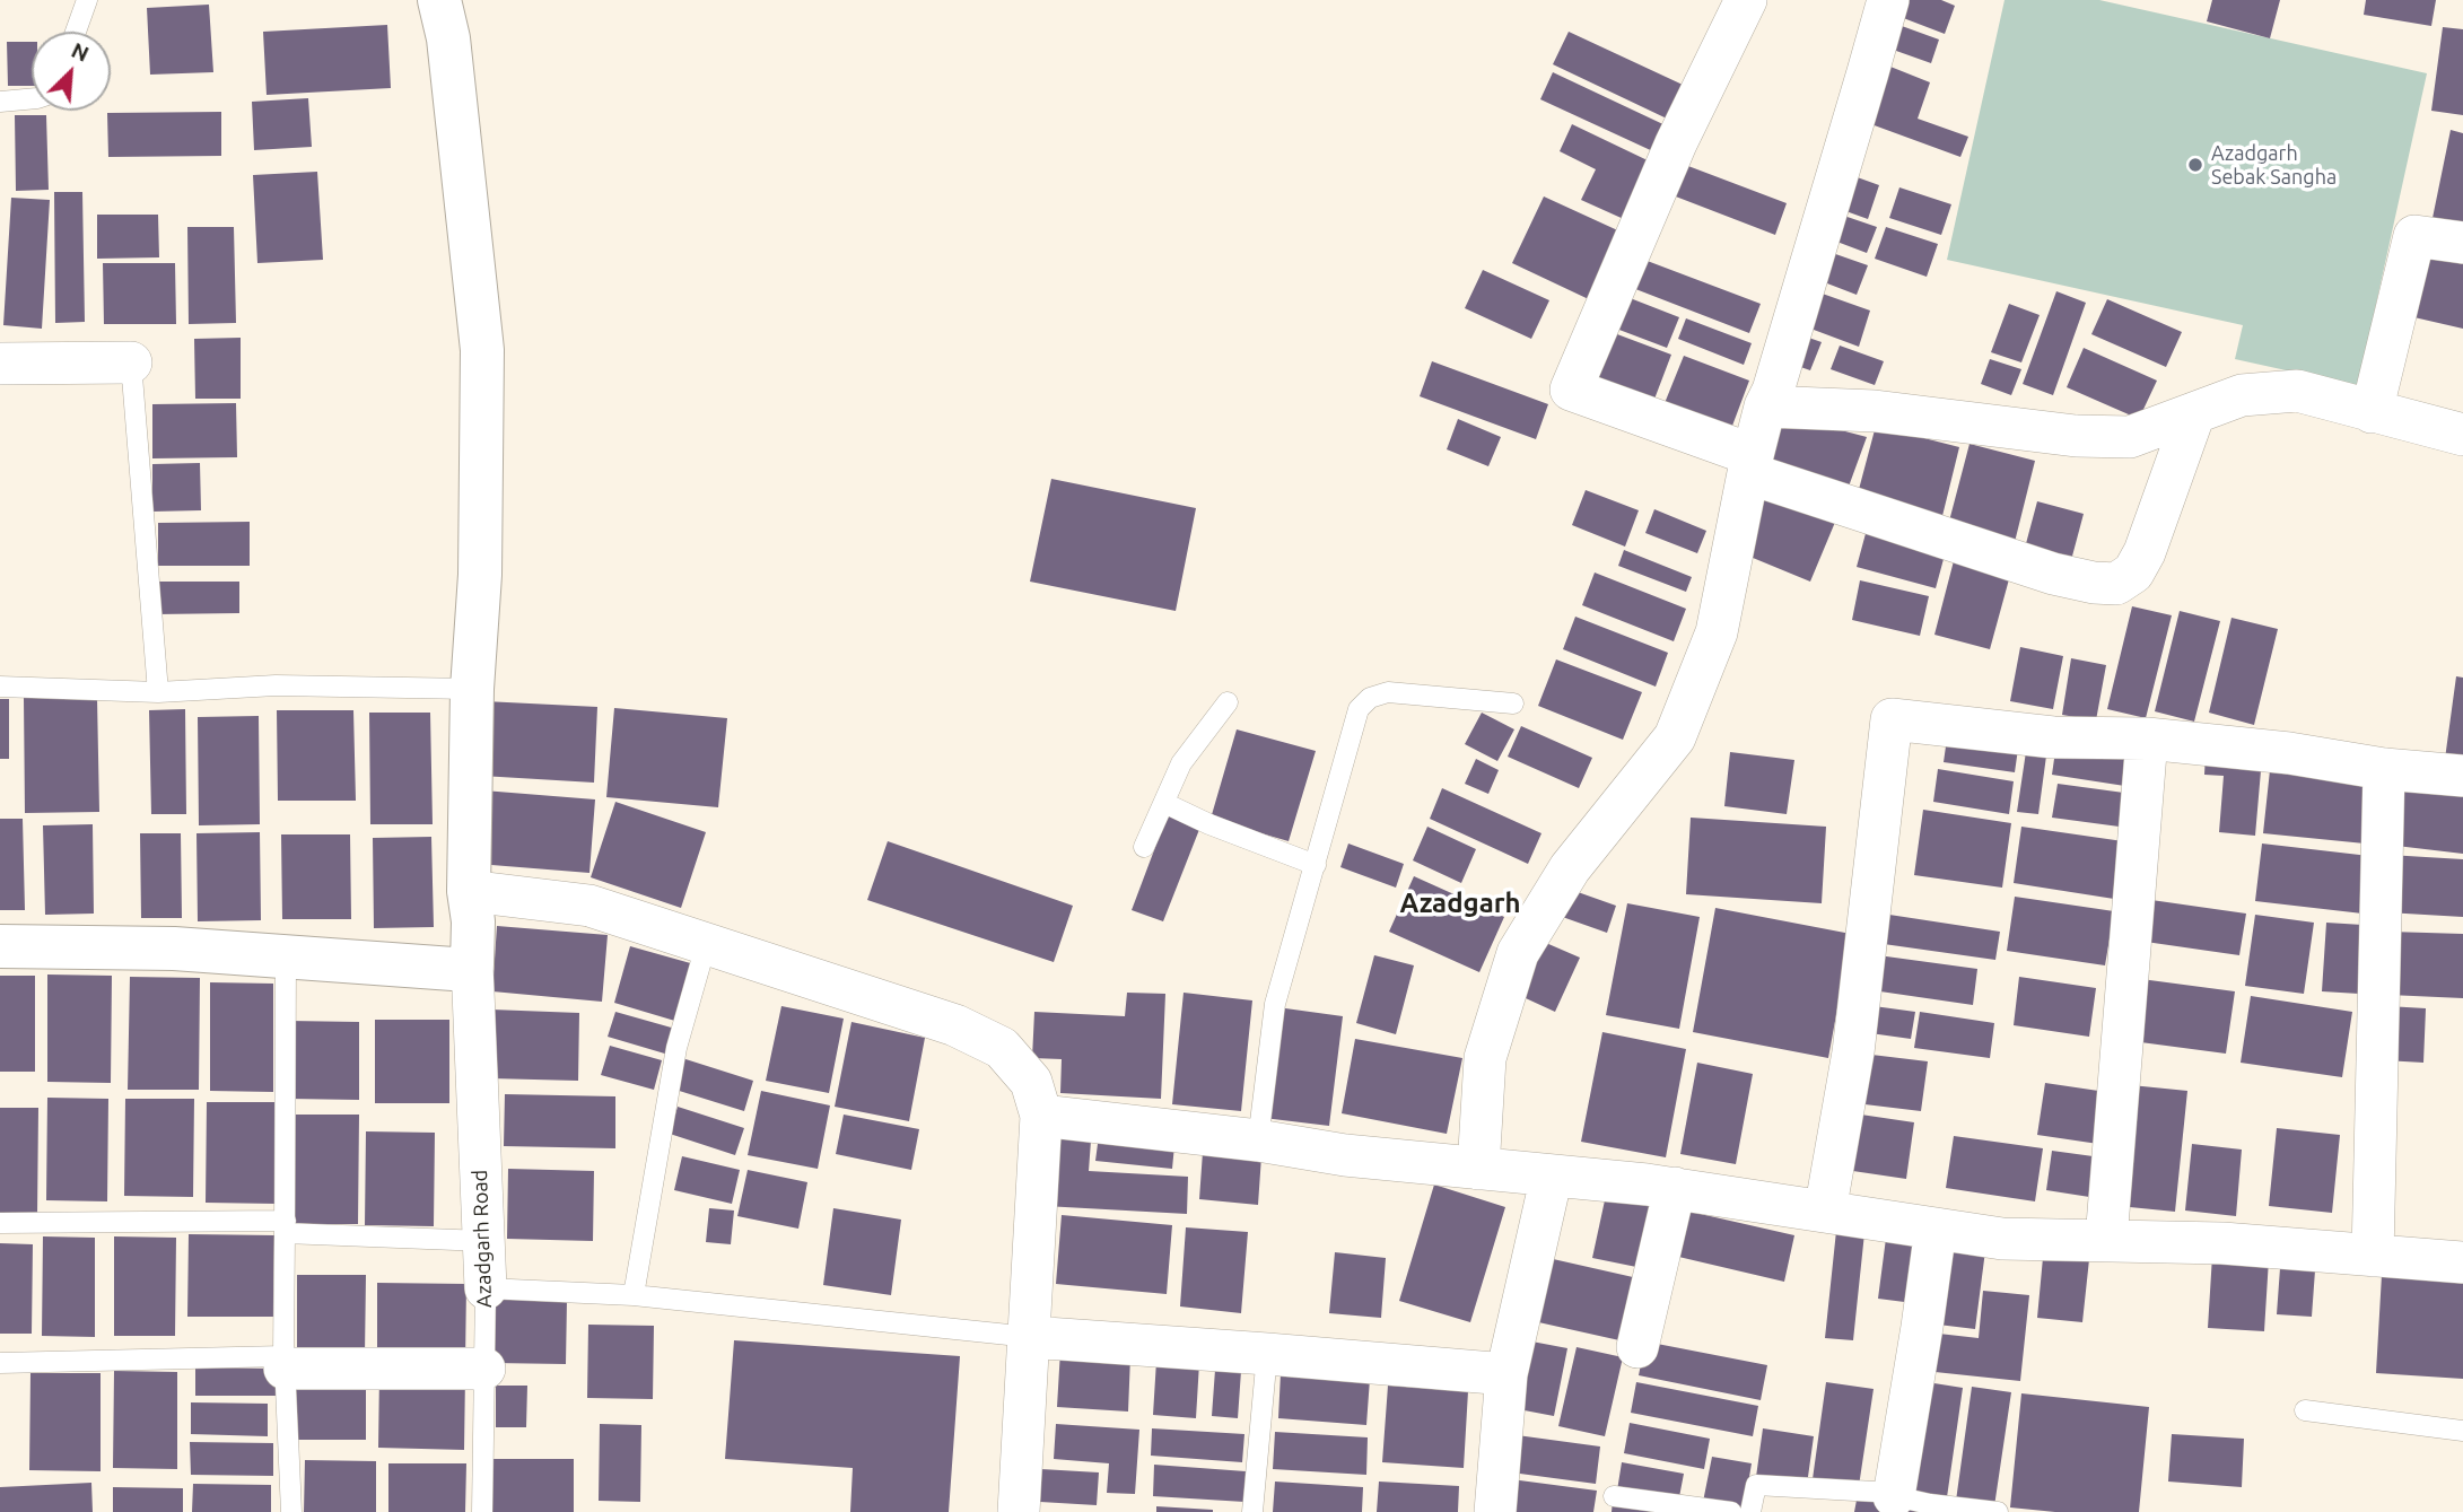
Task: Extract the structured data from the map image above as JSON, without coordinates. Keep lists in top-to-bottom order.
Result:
{
  "streets": {
    "street": ["Azadgarh Road"]
  },
  "districts": ["Azadgarh"],
  "places": ["Azadgarh Sebak Sangha"],
  "north": "top right"
}
